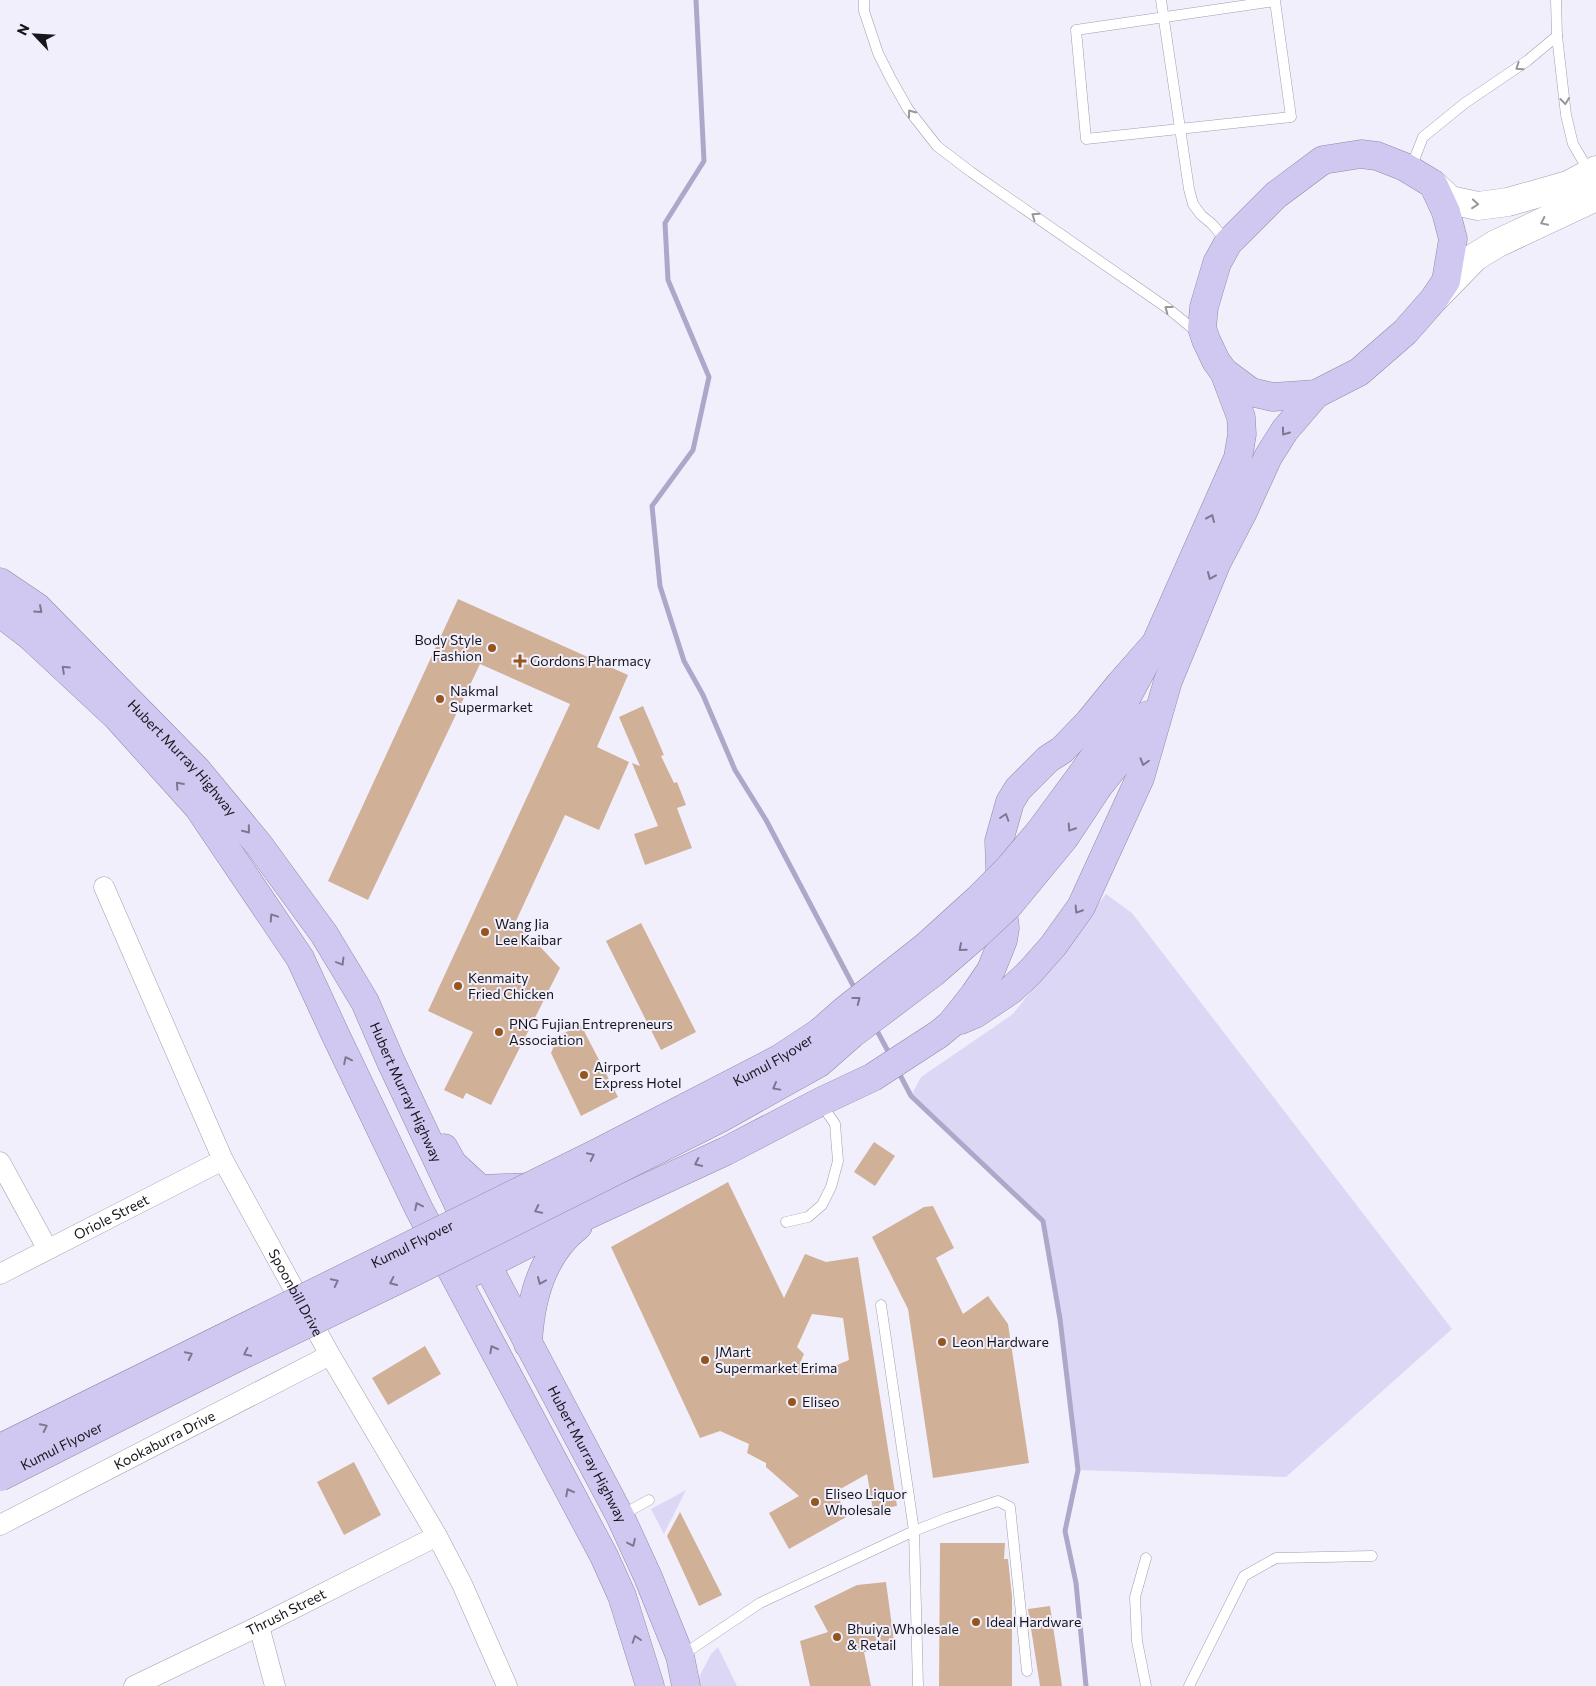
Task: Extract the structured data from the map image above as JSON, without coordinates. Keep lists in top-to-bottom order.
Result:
{
  "streets": {
    "highway": ["Hubert Murray Highway", "Kumul Flyover"],
    "street": [
      "Oriole Street",
      "Spoonbill Drive",
      "Kookaburra Drive",
      "Thrush Street"
    ]
  },
  "crossings": [
    ["Oriole Street", "Spoonbill Drive"],
    ["Spoonbill Drive", "Kookaburra Drive"],
    ["Spoonbill Drive", "Thrush Street"]
  ],
  "places": {
    "other": [
      "Body Style Fashion",
      "Nakmal Supermarket",
      "Wang Jia Lee Kaibar",
      "Kenmaity Fried Chicken",
      "PNG Fujian Entrepreneurs Association",
      "Airport Express Hotel",
      "Leon Hardware",
      "JMart Supermarket Erima",
      "Eliseo",
      "Eliseo Liquor Wholesale",
      "Ideal Hardware",
      "Bhuiya Wholesale & Retail"
    ],
    "health": ["Gordons Pharmacy"]
  },
  "north": "top left"
}
